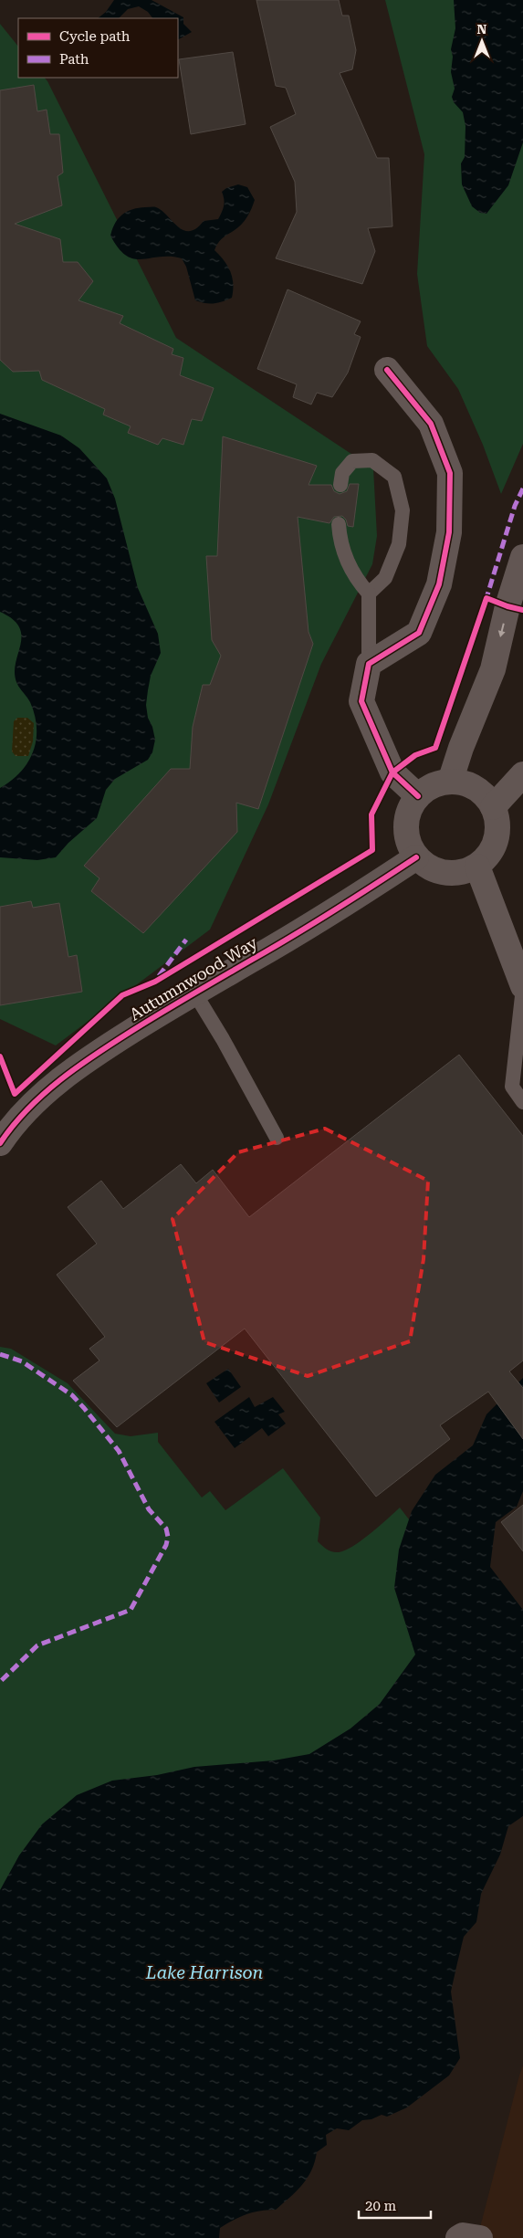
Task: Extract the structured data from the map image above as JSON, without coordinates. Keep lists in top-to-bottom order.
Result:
{
  "streets": {
    "street": ["Autumnwood Way"]
  },
  "water": ["Lake Harrison"],
  "legend": ["Cycle path", "Path"],
  "scale_bar": "20 m",
  "north": "top"
}
